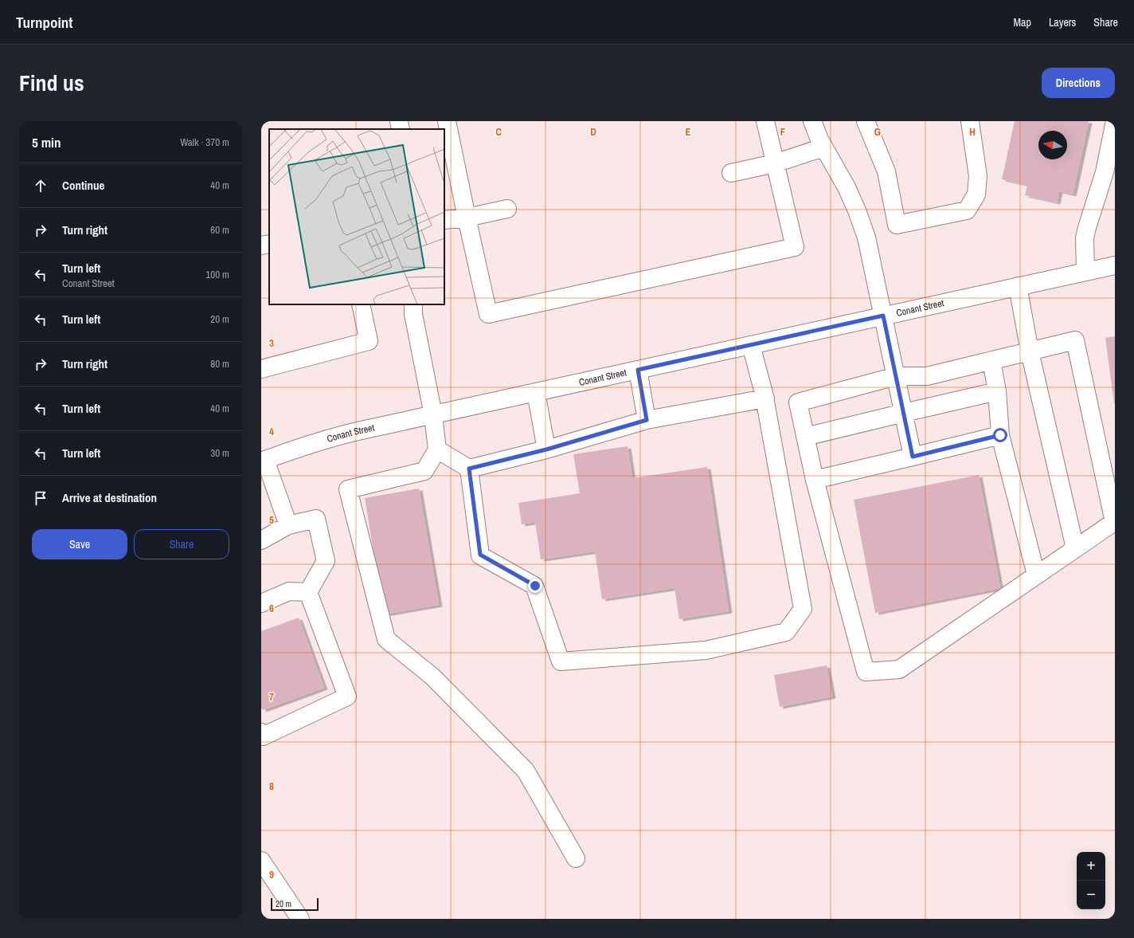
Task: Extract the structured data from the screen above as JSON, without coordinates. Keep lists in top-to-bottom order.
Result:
{
  "streets": {
    "main road": ["Conant Street"]
  },
  "scale_bar": "20 m",
  "north": "left",
  "page": {
    "header": "Turnpoint",
    "nav": ["Map", "Layers", "Share"],
    "title": "Find us",
    "buttons": [
      "Directions",
      ["Save", "Share"]
    ],
    "heading": ["5 min", "Walk · 370 m"],
    "list": [
      ["Continue", "40 m"],
      ["Turn right", "60 m"],
      ["Turn left", "Conant Street", "100 m"],
      ["Turn left", "20 m"],
      ["Turn right", "80 m"],
      ["Turn left", "40 m"],
      ["Turn left", "30 m"],
      "Arrive at destination"
    ],
    "map_buttons": ["+", "−"],
    "scale": "20 m"
  },
  "grid": {
    "columns": [
      "C",
      "D",
      "E",
      "F",
      "G",
      "H"
    ],
    "rows": [
      "3",
      "4",
      "5",
      "6",
      "7",
      "8",
      "9"
    ]
  }
}
